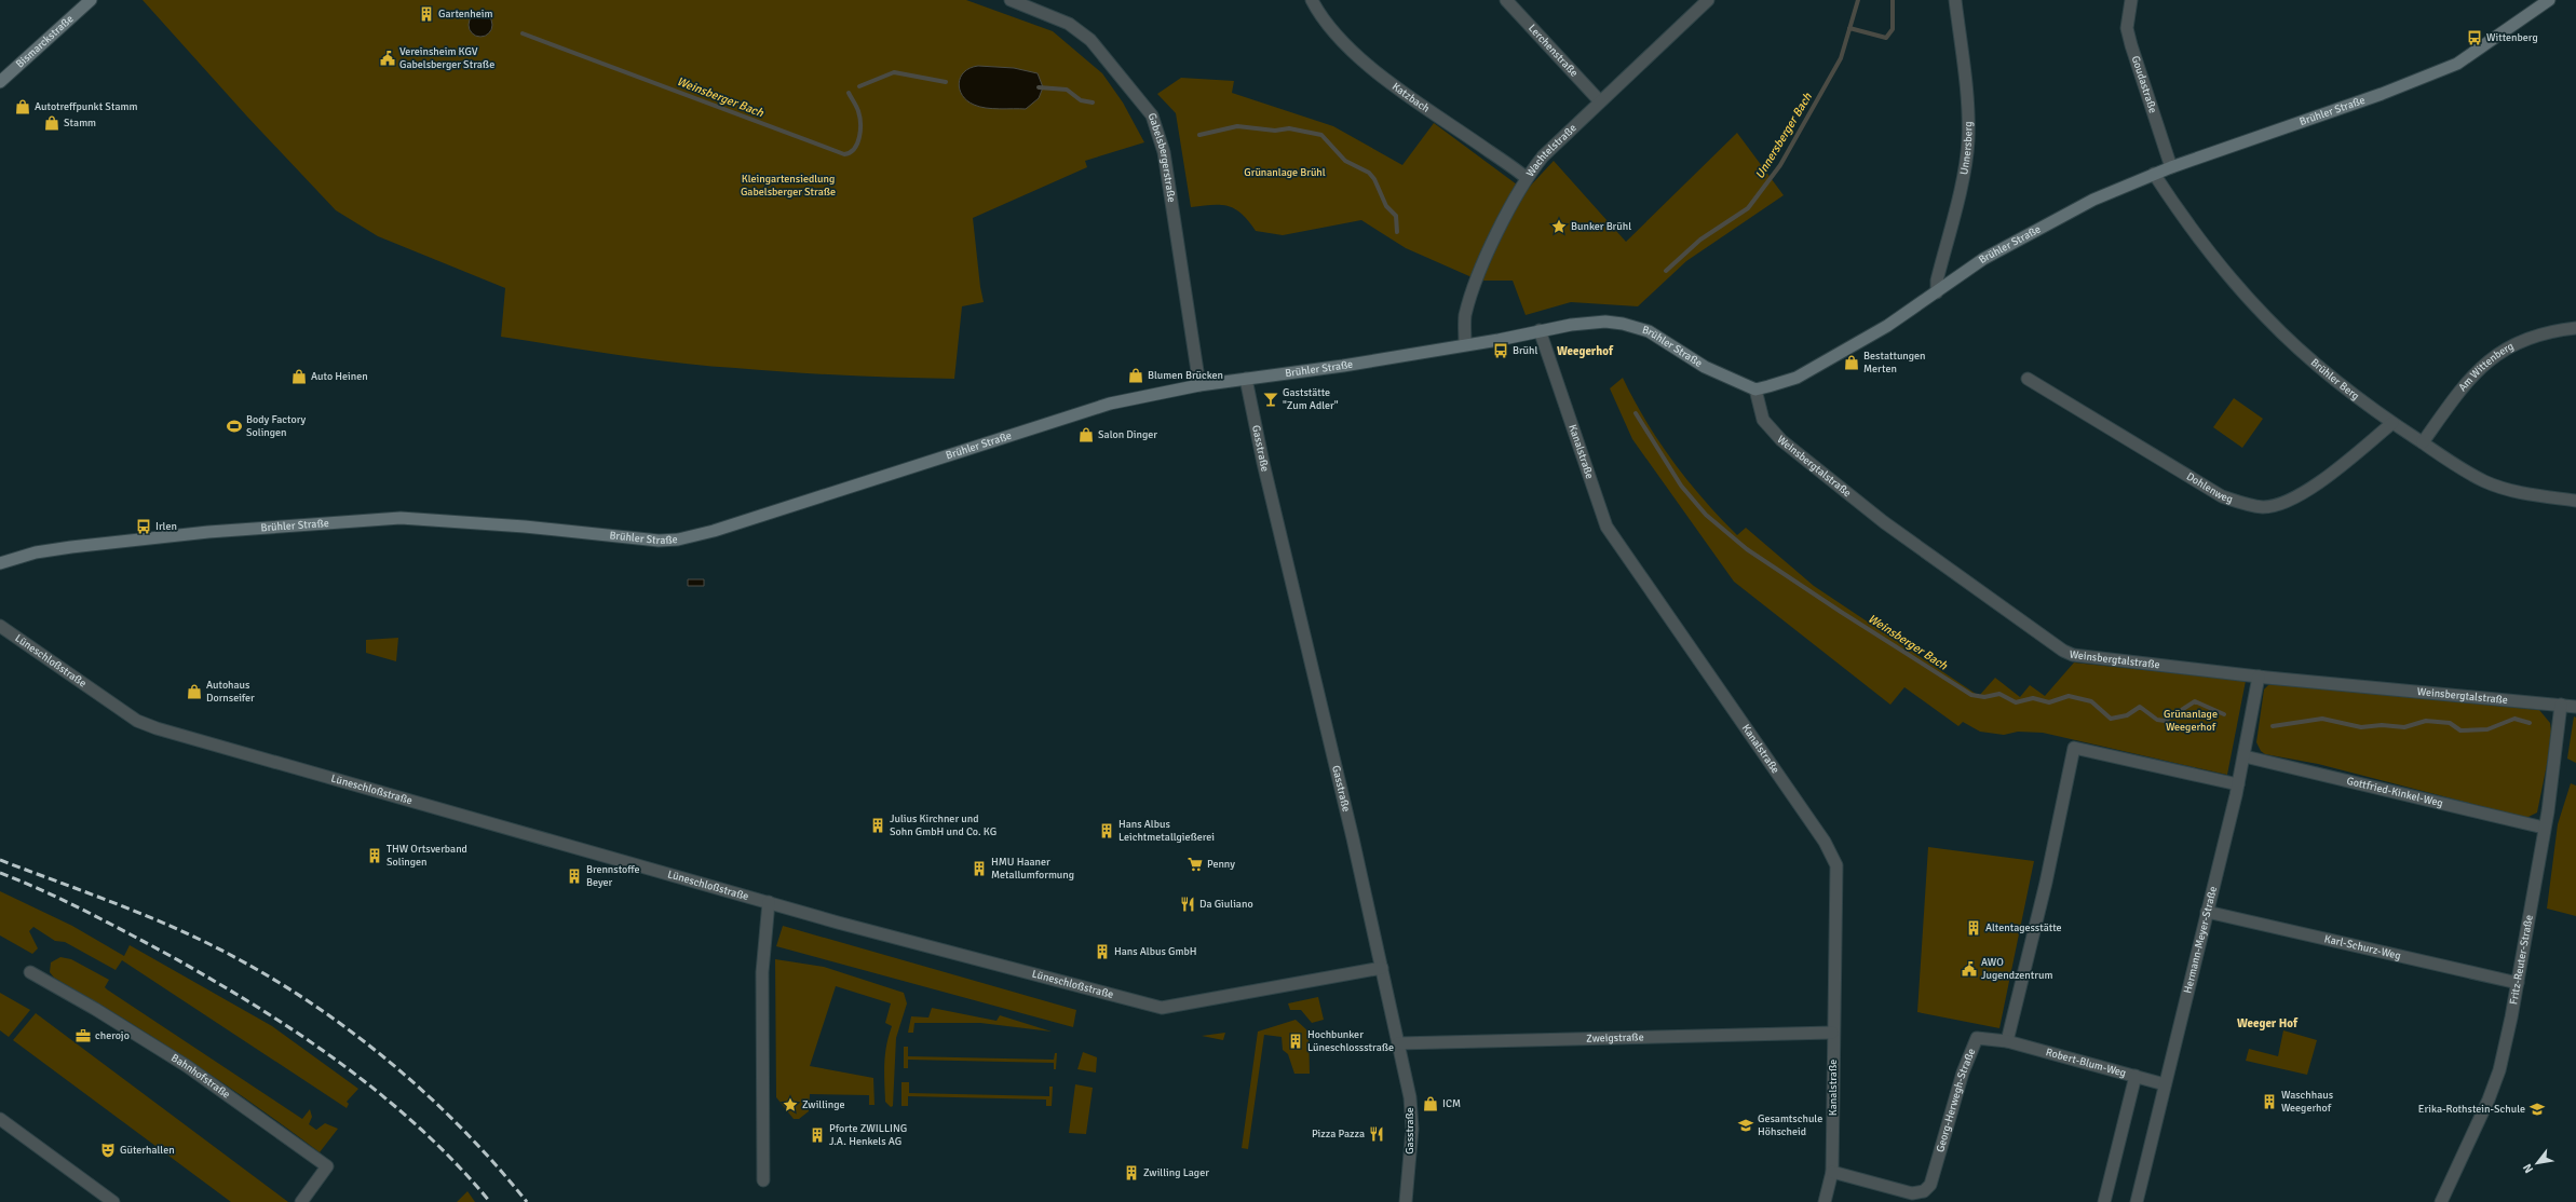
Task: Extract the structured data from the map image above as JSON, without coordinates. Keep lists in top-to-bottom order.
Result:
{
  "streets": {
    "main road": ["Bismarckstraße", "Brühler Straße"],
    "street": [
      "Lerchenstraße",
      "Goudastraße",
      "Katzbach",
      "Unnersberg",
      "Wachtelstraße",
      "Gabelsbergerstraße",
      "Am Wittenberg",
      "Brühler Berg",
      "Gasstraße",
      "Kanalstraße",
      "Weinsbergtalstraße",
      "Dohlenweg",
      "Lüneschloßstraße",
      "Gottfried-Kinkel-Weg",
      "Hermann-Meyer-Straße",
      "Karl-Schurz-Weg",
      "Fritz-Reuter-Straße",
      "Zweigstraße",
      "Robert-Blum-Weg",
      "Bahnhofstraße",
      "Georg-Herwegh-Straße"
    ]
  },
  "crossings": [
    ["Lerchenstraße", "Wachtelstraße"],
    ["Goudastraße", "Brühler Straße"],
    ["Katzbach", "Wachtelstraße"],
    ["Brühler Straße", "Unnersberg"],
    ["Brühler Straße", "Wachtelstraße"],
    ["Brühler Straße", "Gabelsbergerstraße"],
    ["Brühler Straße", "Brühler Berg"],
    ["Brühler Straße", "Gasstraße"],
    ["Brühler Straße", "Kanalstraße"],
    ["Brühler Straße", "Weinsbergtalstraße"],
    ["Am Wittenberg", "Brühler Berg"],
    ["Brühler Berg", "Dohlenweg"],
    ["Gasstraße", "Lüneschloßstraße"],
    ["Gasstraße", "Zweigstraße"],
    ["Kanalstraße", "Zweigstraße"],
    ["Kanalstraße", "Georg-Herwegh-Straße"],
    ["Weinsbergtalstraße", "Hermann-Meyer-Straße"],
    ["Weinsbergtalstraße", "Fritz-Reuter-Straße"],
    ["Gottfried-Kinkel-Weg", "Hermann-Meyer-Straße"],
    ["Gottfried-Kinkel-Weg", "Fritz-Reuter-Straße"],
    ["Hermann-Meyer-Straße", "Karl-Schurz-Weg"],
    ["Hermann-Meyer-Straße", "Robert-Blum-Weg"],
    ["Karl-Schurz-Weg", "Fritz-Reuter-Straße"],
    ["Robert-Blum-Weg", "Georg-Herwegh-Straße"]
  ],
  "districts": ["Weegerhof", "Weeger Hof"],
  "water": ["Weinsberger Bach", "Unnersberger Bach"],
  "parks": ["Grünanlage Brühl", "Kleingartensiedlung Gabelsberger Straße", "Grünanlage Weegerhof"],
  "places": {
    "building": [
      "Gartenheim",
      "Julius Kirchner und Sohn GmbH und Co. KG",
      "Hans Albus Leichtmetallgießerei",
      "THW Ortsverband Solingen",
      "HMU Haaner Metallumformung",
      "Brennstoffe Beyer",
      "Altentagesstätte",
      "Hans Albus GmbH",
      "Hochbunker Lüneschlossstraße",
      "Waschhaus Weegerhof",
      "Pforte ZWILLING J.A. Henkels AG",
      "Zwilling Lager"
    ],
    "bus stop": ["Wittenberg", "Brühl", "Irlen"],
    "public building": ["Vereinsheim KGV Gabelsberger Straße", "AWO Jugendzentrum"],
    "shop": [
      "Autotreffpunkt Stamm",
      "Stamm",
      "Bestattungen Merten",
      "Blumen Brücken",
      "Auto Heinen",
      "Salon Dinger",
      "Autohaus Dornseifer",
      "ICM"
    ],
    "place": ["Bunker Brühl", "Zwillinge"],
    "bar": ["Gaststätte \"Zum Adler\""],
    "sports": ["Body Factory Solingen"],
    "supermarket": ["Penny"],
    "restaurant": ["Da Giuliano", "Pizza Pazza"],
    "office": ["cherojo"],
    "school or university": ["Erika-Rothstein-Schule", "Gesamtschule Höhscheid"],
    "theatre": ["Güterhallen"]
  },
  "north": "bottom left"
}
